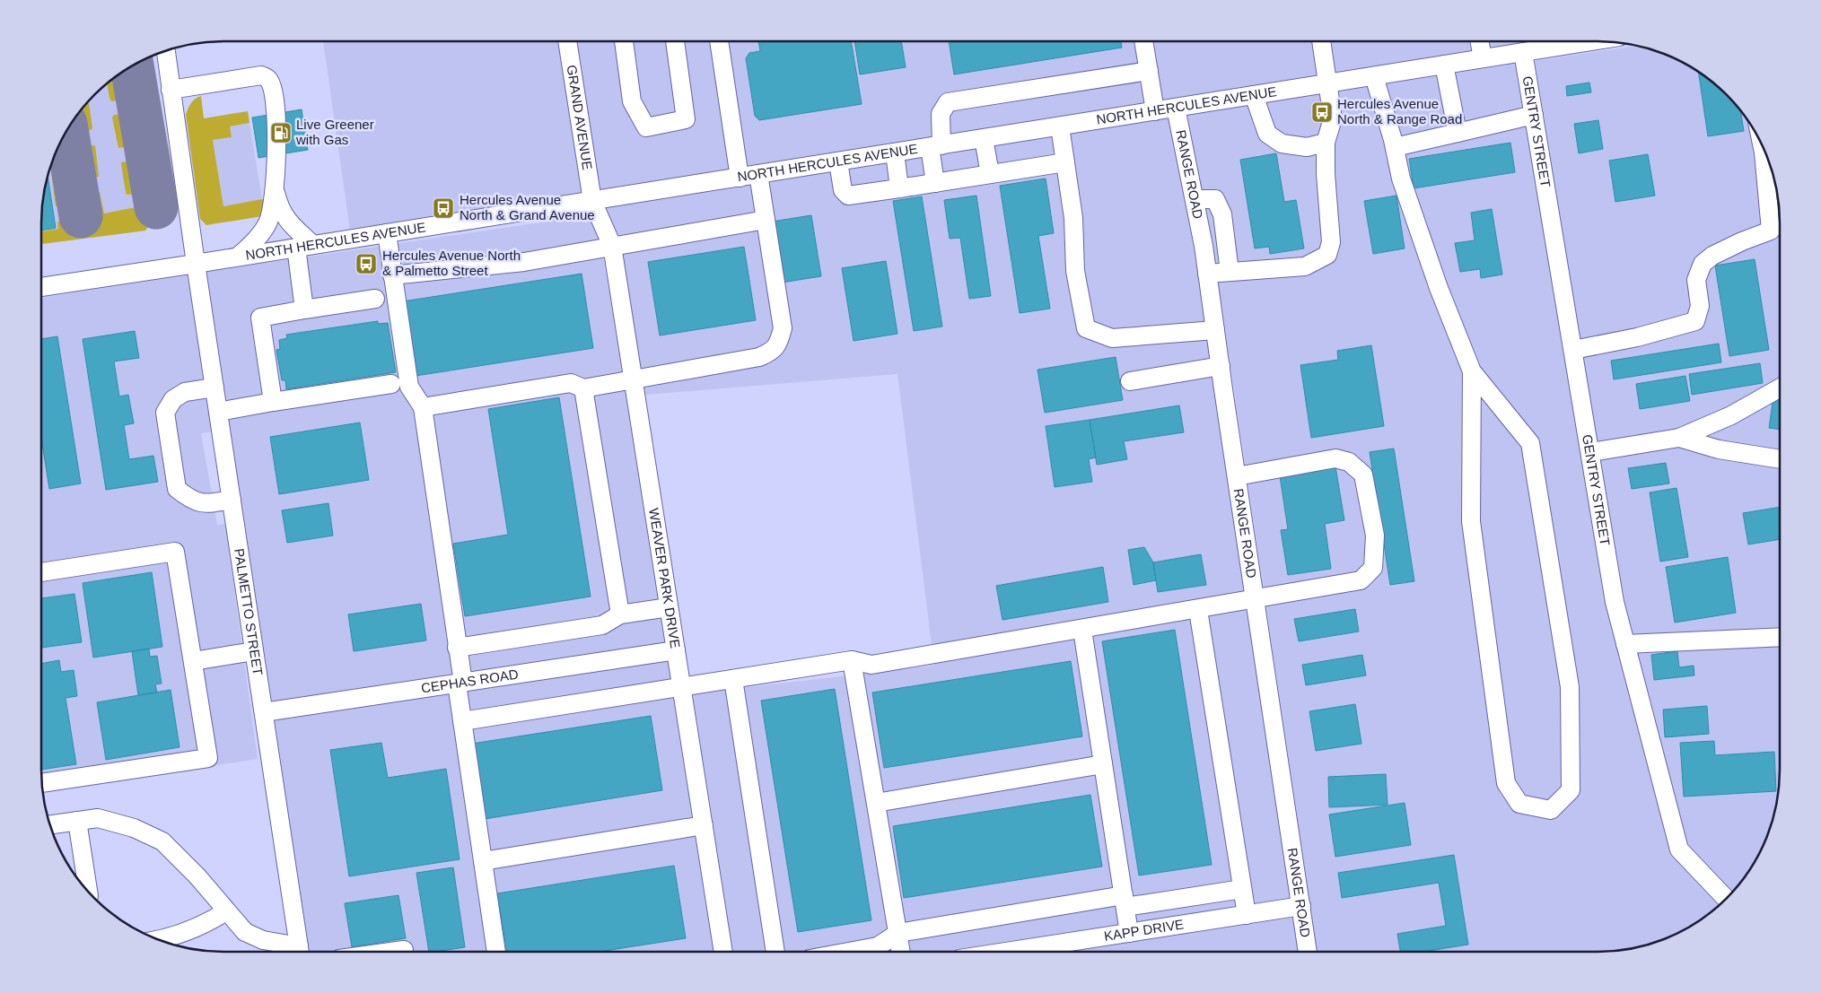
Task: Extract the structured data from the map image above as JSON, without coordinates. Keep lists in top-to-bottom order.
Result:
{
  "streets": {
    "street": [
      "NORTH HERCULES AVENUE",
      "GRAND AVENUE",
      "GENTRY STREET",
      "RANGE ROAD",
      "WEAVER PARK DRIVE",
      "PALMETTO STREET",
      "CEPHAS ROAD",
      "KAPP DRIVE"
    ]
  },
  "crossings": [
    ["NORTH HERCULES AVENUE", "GRAND AVENUE"],
    ["NORTH HERCULES AVENUE", "GENTRY STREET"],
    ["NORTH HERCULES AVENUE", "RANGE ROAD"],
    ["NORTH HERCULES AVENUE", "WEAVER PARK DRIVE"],
    ["NORTH HERCULES AVENUE", "PALMETTO STREET"],
    ["GRAND AVENUE", "WEAVER PARK DRIVE"],
    ["RANGE ROAD", "KAPP DRIVE"],
    ["WEAVER PARK DRIVE", "CEPHAS ROAD"],
    ["PALMETTO STREET", "CEPHAS ROAD"]
  ],
  "places": {
    "bus stop": ["Hercules Avenue North & Range Road", "Hercules Avenue North & Grand Avenue", "Hercules Avenue North & Palmetto Street"],
    "fuel station": ["Live Greener with Gas"]
  }
}
